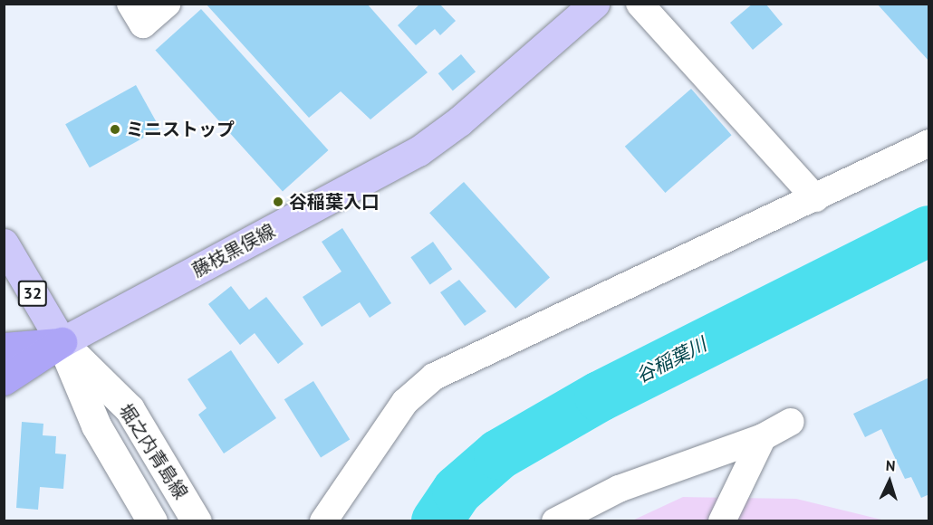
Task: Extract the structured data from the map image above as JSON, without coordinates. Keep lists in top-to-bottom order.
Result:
{
  "streets": {
    "main road": ["藤枝黒俣線", "32", "堀之内青島線"]
  },
  "crossings": [
    ["藤枝黒俣線", "32"],
    ["藤枝黒俣線", "堀之内青島線"],
    ["32", "堀之内青島線"]
  ],
  "water": ["谷稲葉川"],
  "places": ["ミニストップ", "谷稲葉入口"],
  "north": "top"
}
